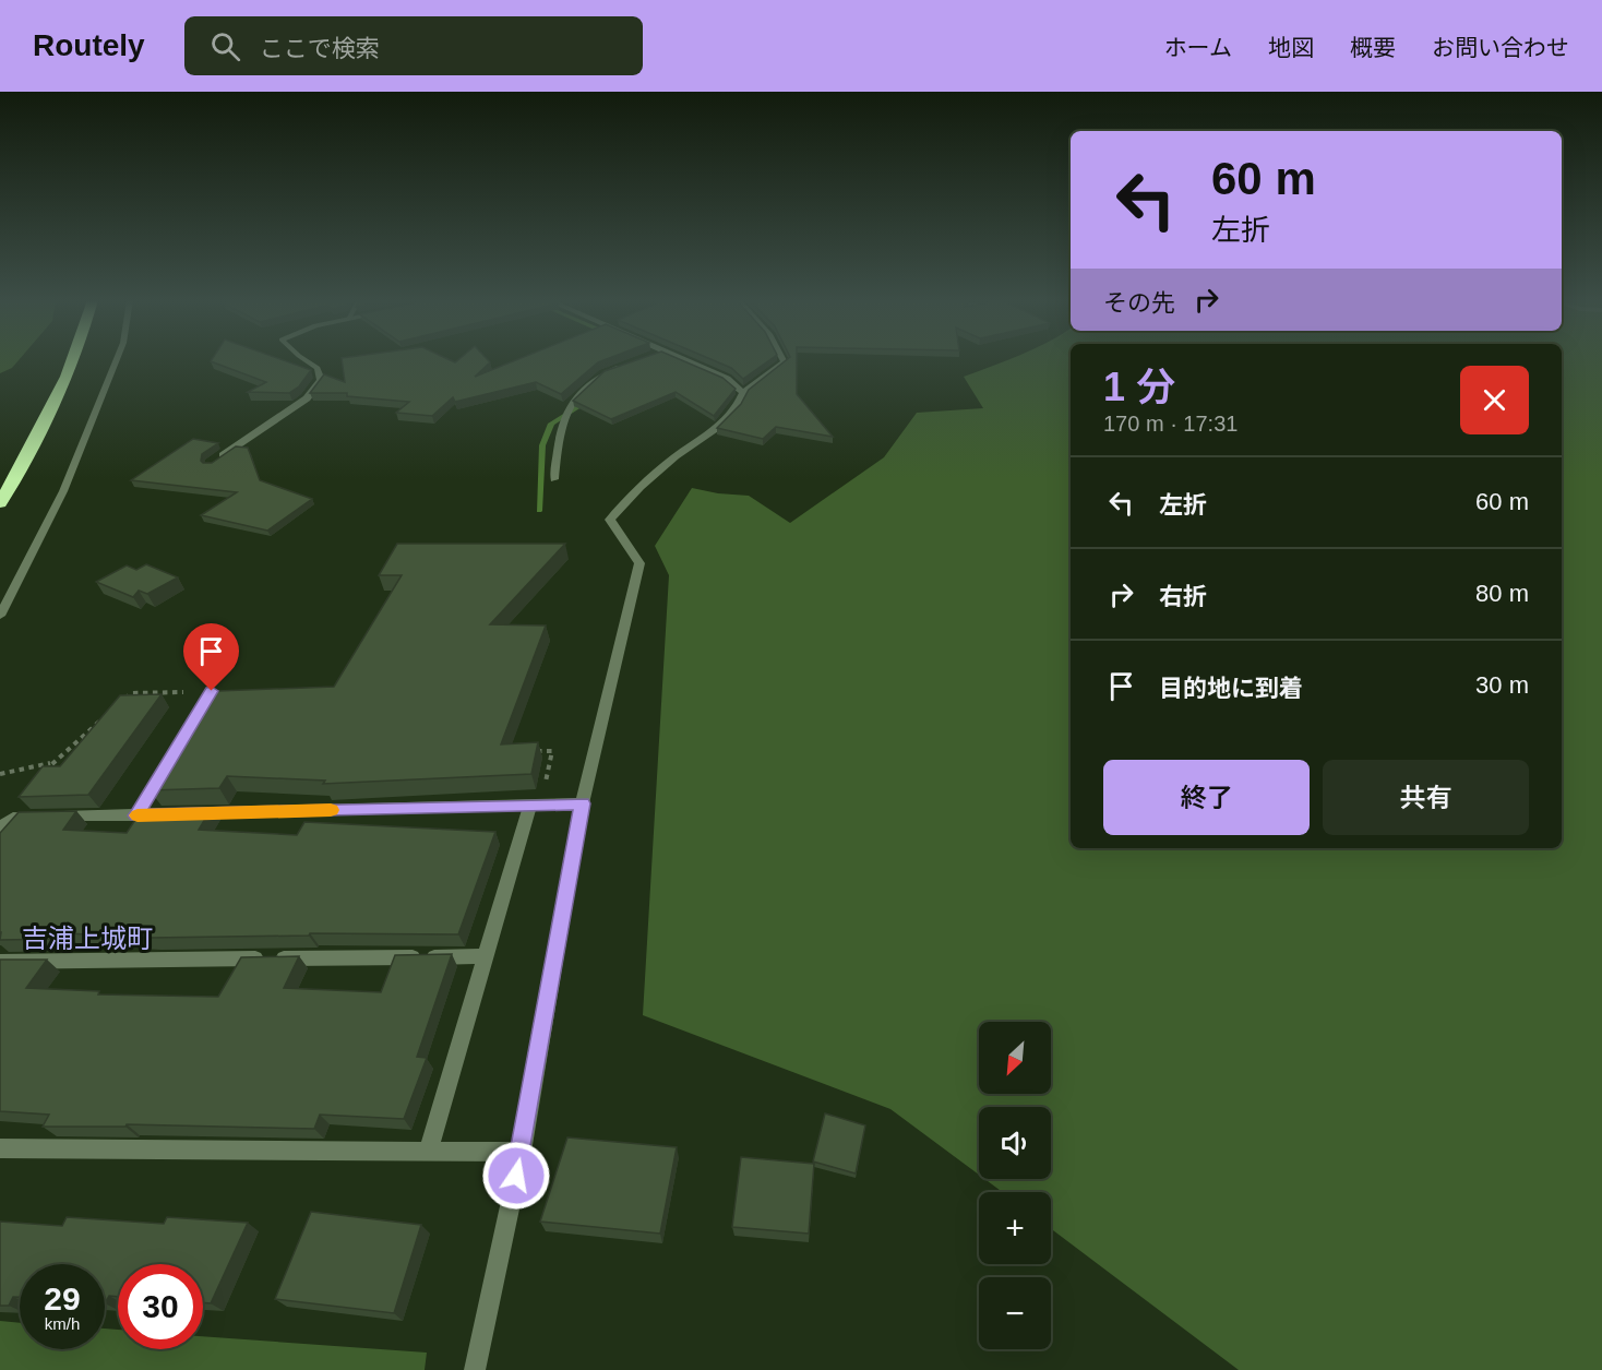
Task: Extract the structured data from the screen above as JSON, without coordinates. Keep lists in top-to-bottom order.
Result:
{
  "districts": ["吉浦上城町"],
  "north": "bottom left",
  "page": {
    "header": "Routely",
    "search": "ここで検索",
    "nav": [
      "ホーム",
      "地図",
      "概要",
      "お問い合わせ"
    ],
    "turn": ["60 m", "左折"],
    "then": "その先",
    "heading": ["1 分", "170 m · 17:31"],
    "list": [
      {
        "name": "左折",
        "value": "60 m"
      },
      {
        "name": "右折",
        "value": "80 m"
      },
      {
        "name": "目的地に到着",
        "value": "30 m"
      }
    ],
    "buttons": ["終了", "共有"],
    "map_buttons": ["+", "−"],
    "speed": "29 km/h",
    "limit": "30"
  }
}
